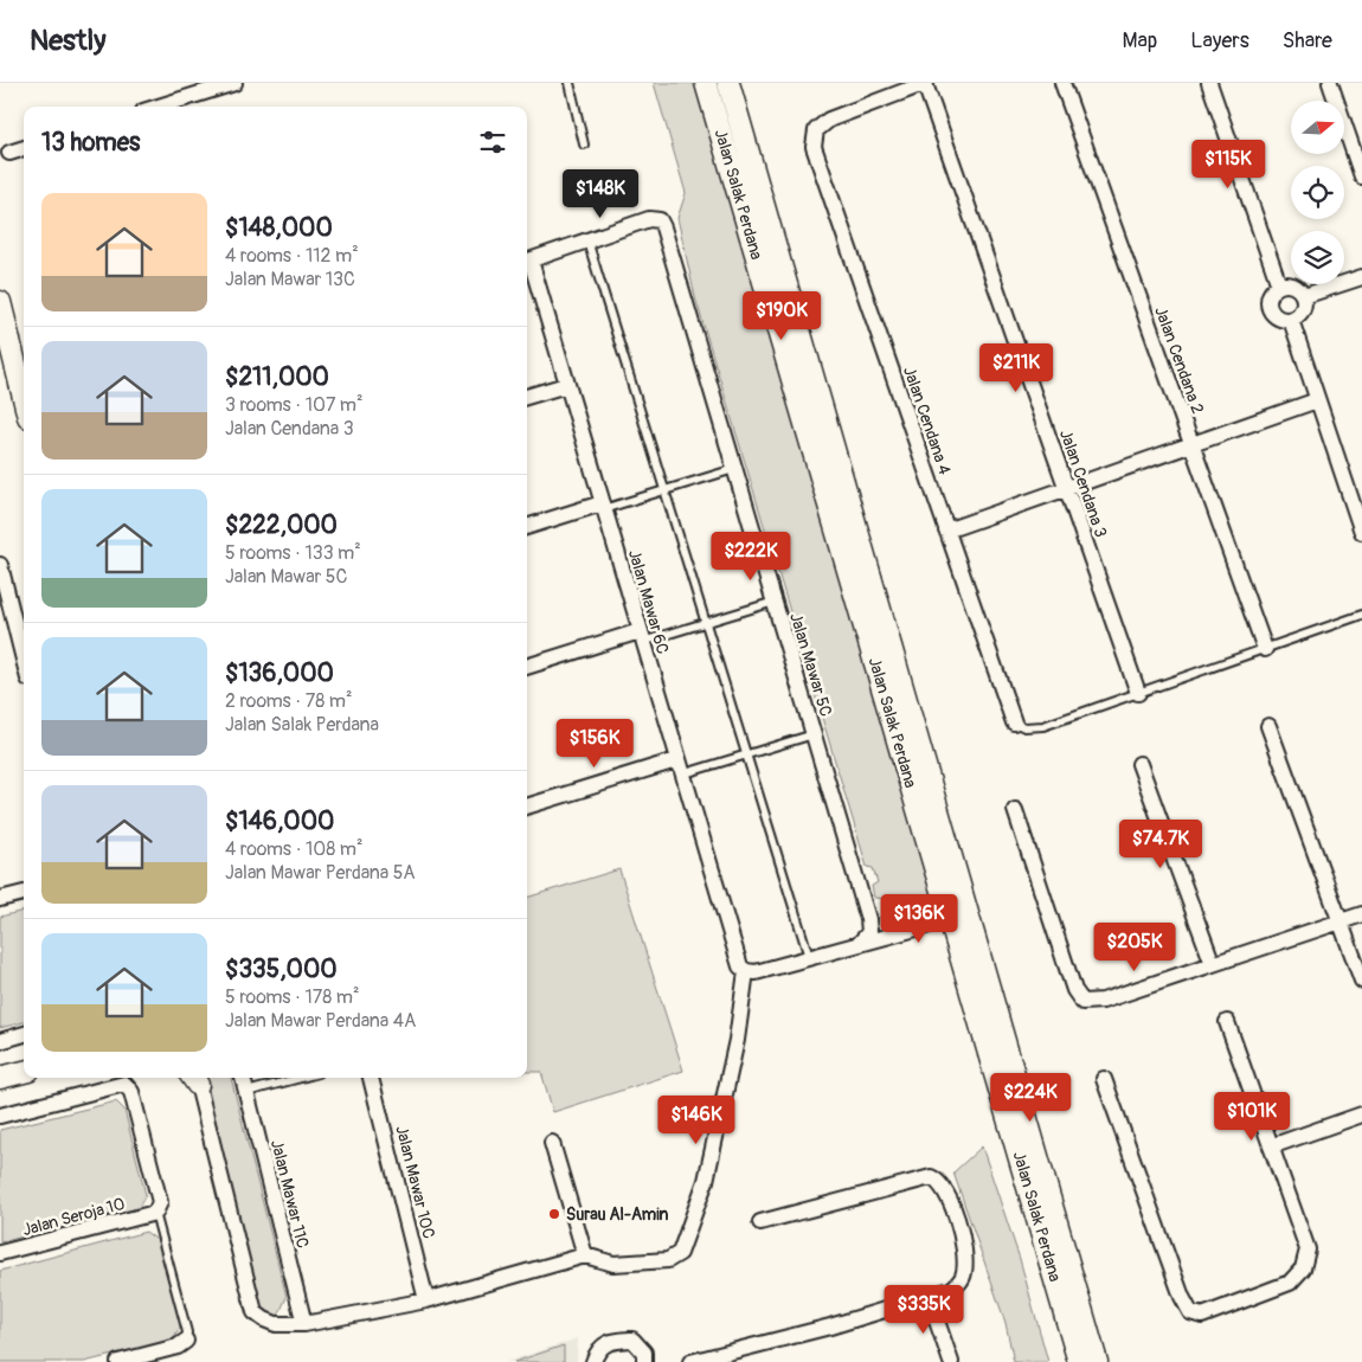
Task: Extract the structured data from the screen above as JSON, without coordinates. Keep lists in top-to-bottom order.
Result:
{
  "streets": {
    "street": [
      "Jalan Salak Perdana",
      "Jalan Cendana 2",
      "Jalan Cendana 4",
      "Jalan Cendana 3",
      "Jalan Mawar 6C",
      "Jalan Mawar 5C",
      "Jalan Mawar 10C",
      "Jalan Mawar 11C",
      "Jalan Seroja 10"
    ]
  },
  "crossings": [
    ["Jalan Cendana 4", "Jalan Cendana 3"]
  ],
  "places": ["Surau Al-Amin"],
  "north": "right",
  "page": {
    "header": "Nestly",
    "nav": ["Map", "Layers", "Share"],
    "heading": "13 homes",
    "price": [
      "$115K",
      "$148K",
      "$190K",
      "$211K",
      "$222K",
      "$156K",
      "$74.7K",
      "$136K",
      "$205K",
      "$224K",
      "$101K",
      "$146K",
      "$335K"
    ],
    "list": [
      {
        "name": "$148,000",
        "note": "4 rooms · 112 m² · Jalan Mawar 13C"
      },
      {
        "name": "$211,000",
        "note": "3 rooms · 107 m² · Jalan Cendana 3"
      },
      {
        "name": "$222,000",
        "note": "5 rooms · 133 m² · Jalan Mawar 5C"
      },
      {
        "name": "$136,000",
        "note": "2 rooms · 78 m² · Jalan Salak Perdana"
      },
      {
        "name": "$146,000",
        "note": "4 rooms · 108 m² · Jalan Mawar Perdana 5A"
      },
      {
        "name": "$335,000",
        "note": "5 rooms · 178 m² · Jalan Mawar Perdana 4A"
      }
    ]
  }
}
